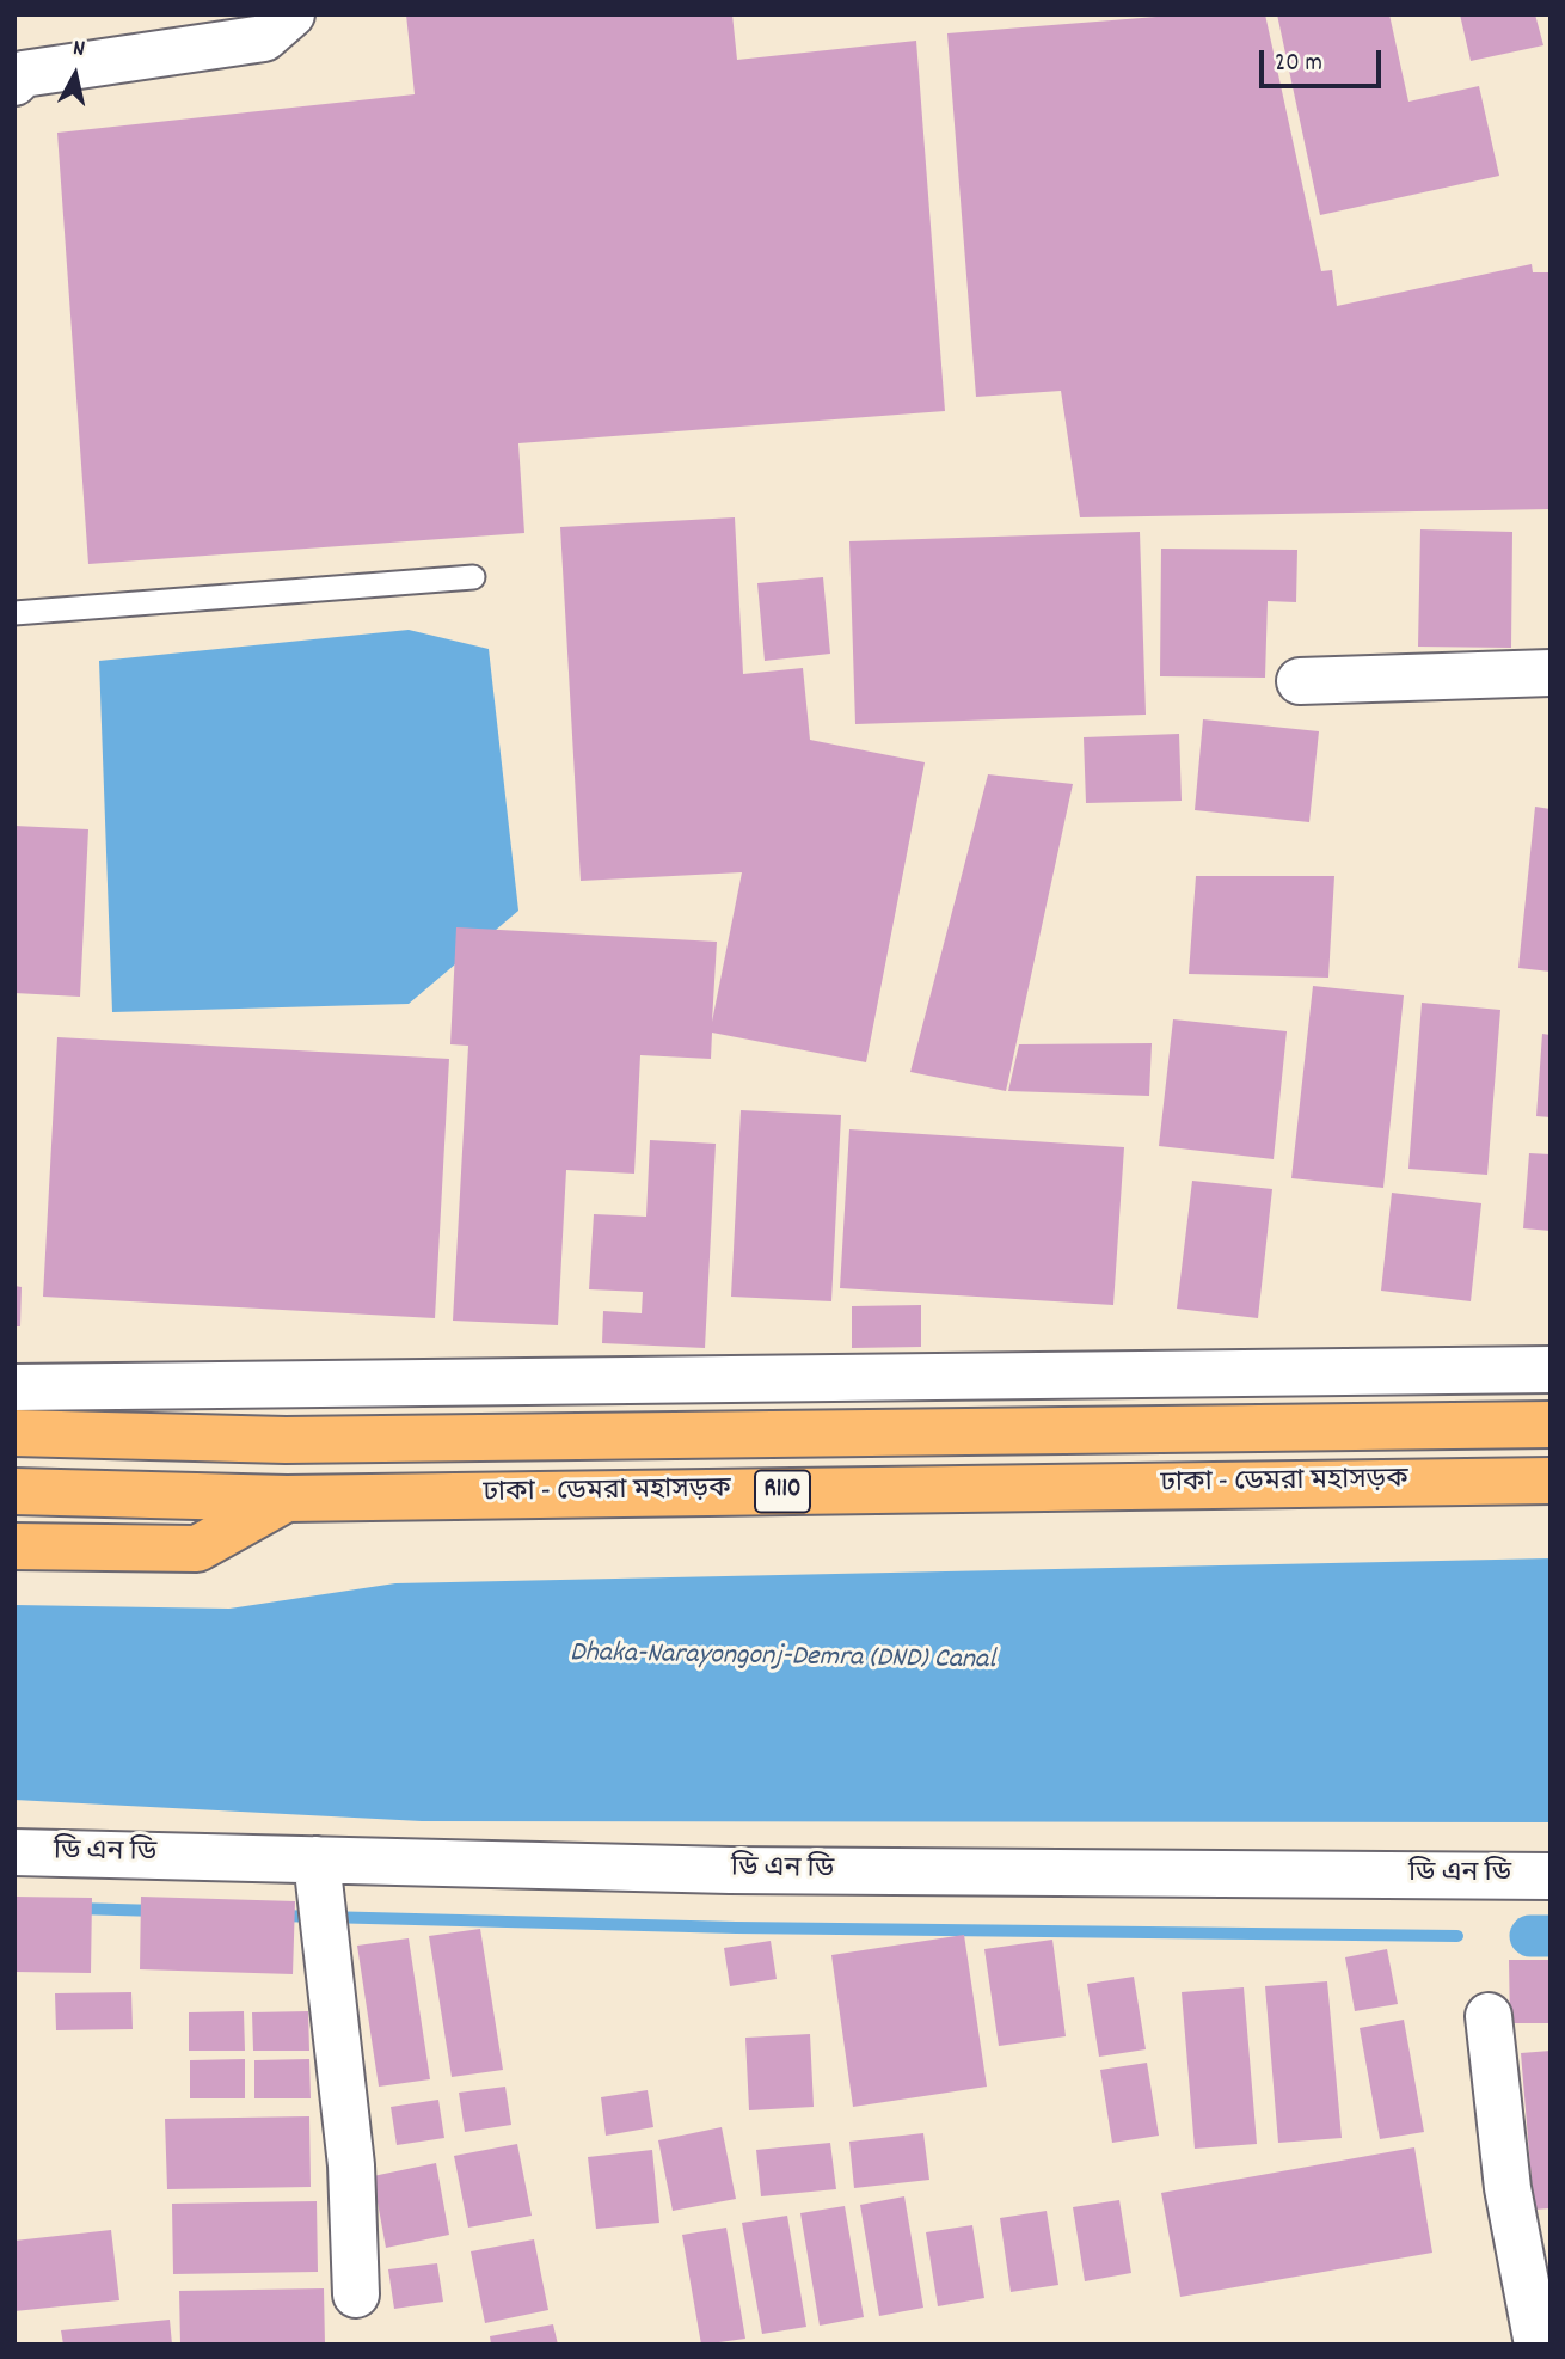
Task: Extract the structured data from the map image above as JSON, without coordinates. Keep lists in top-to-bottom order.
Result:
{
  "streets": {
    "main road": ["ঢাকা - ডেমরা মহাসড়ক", "R110"],
    "street": ["ডি এন ডি"]
  },
  "water": ["Dhaka-Narayongonj-Demra (DND) Canal"],
  "scale_bar": "20 m",
  "north": "top"
}
